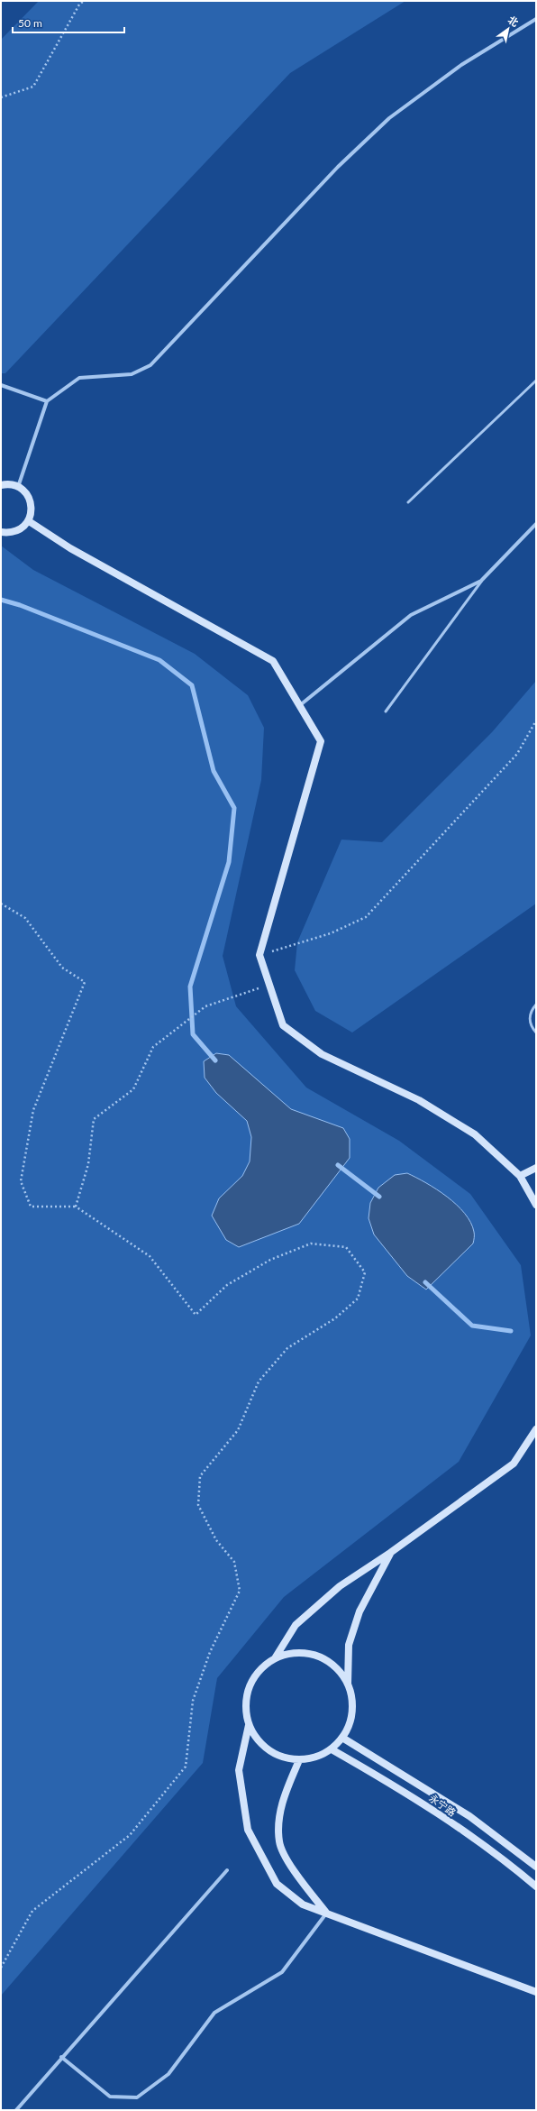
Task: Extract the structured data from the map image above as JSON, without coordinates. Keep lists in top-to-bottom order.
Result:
{
  "streets": {
    "street": ["永宁路"]
  },
  "scale_bar": "50 m",
  "north": "top right"
}
